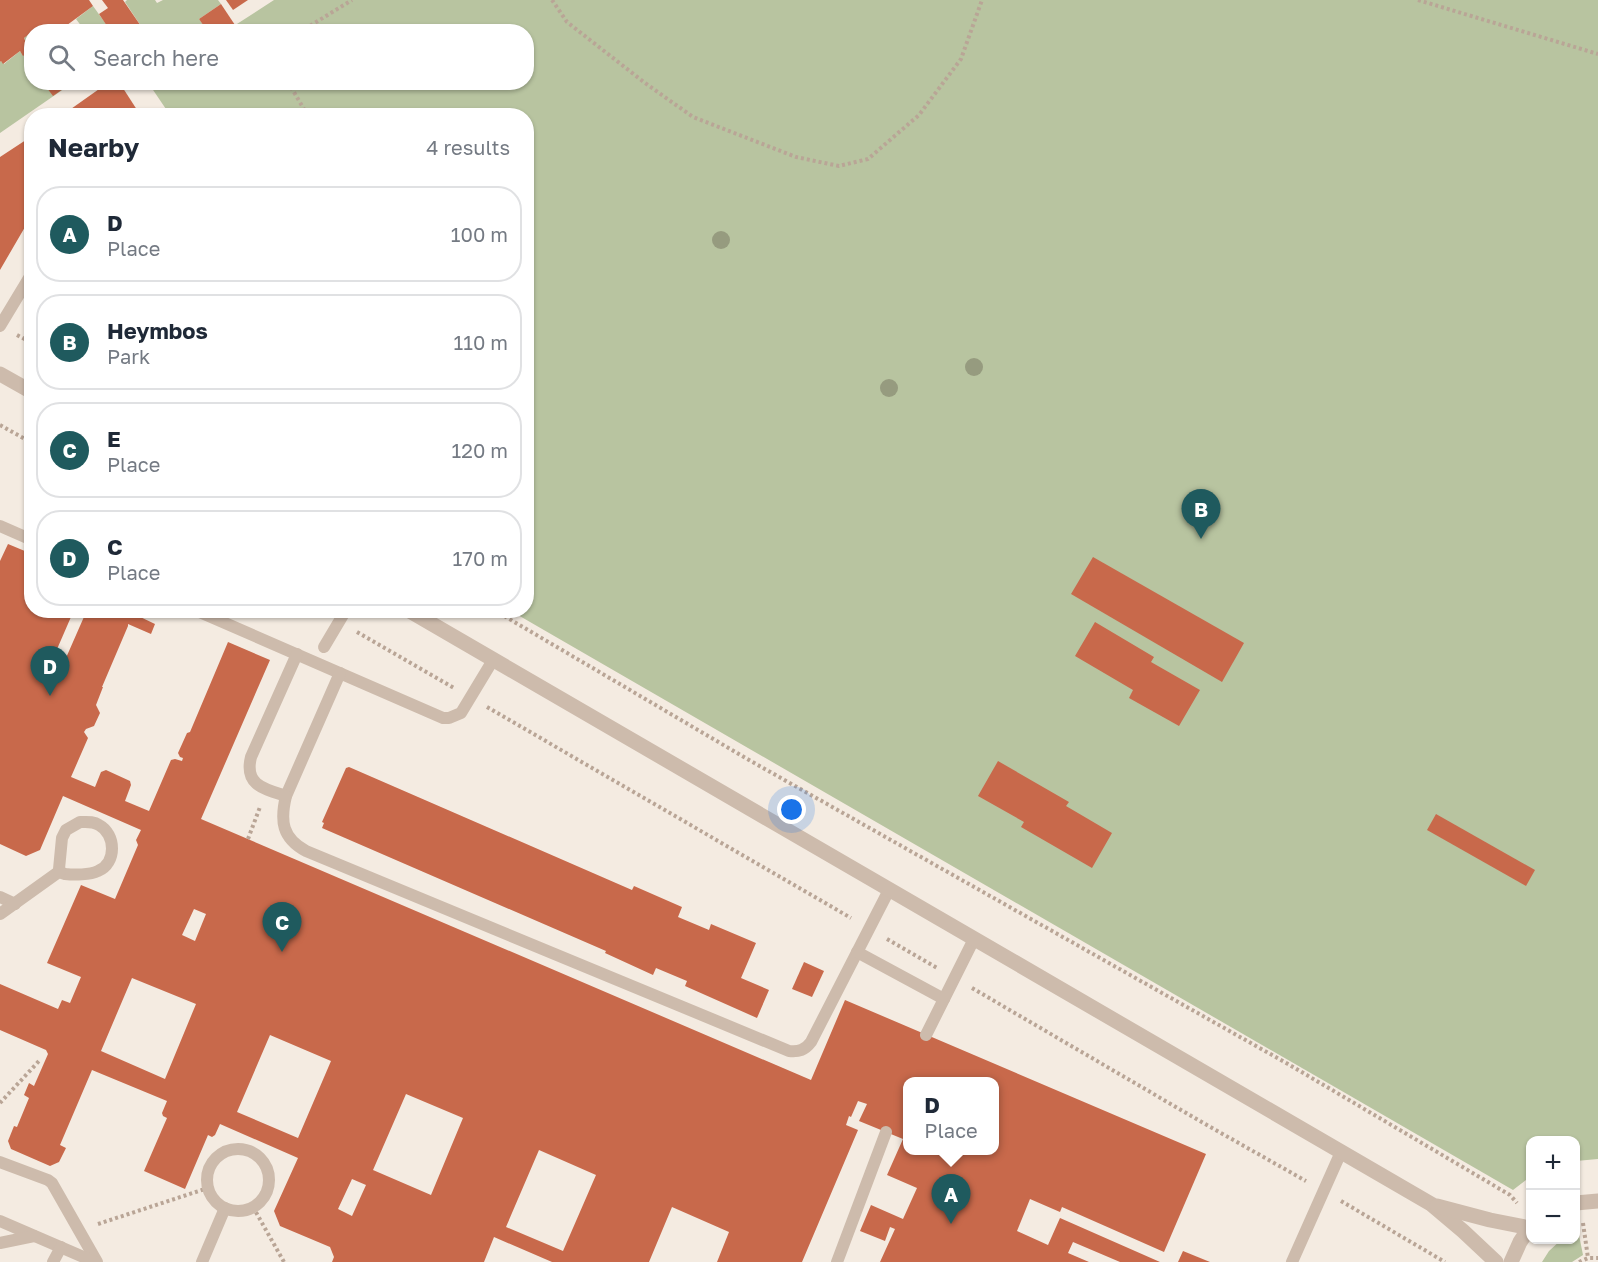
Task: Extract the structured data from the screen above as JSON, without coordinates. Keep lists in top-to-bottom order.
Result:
{
  "page": {
    "search": "Search here",
    "heading": ["Nearby", "4 results"],
    "list": [
      {
        "mark": "A",
        "name": "D",
        "note": "Place",
        "value": "100 m"
      },
      {
        "mark": "B",
        "name": "Heymbos",
        "note": "Park",
        "value": "110 m"
      },
      {
        "mark": "C",
        "name": "E",
        "note": "Place",
        "value": "120 m"
      },
      {
        "mark": "D",
        "name": "C",
        "note": "Place",
        "value": "170 m"
      }
    ],
    "pins": [
      "B",
      "D",
      "C",
      "A"
    ],
    "popup": ["D", "Place"],
    "map_buttons": ["+", "−"]
  }
}
